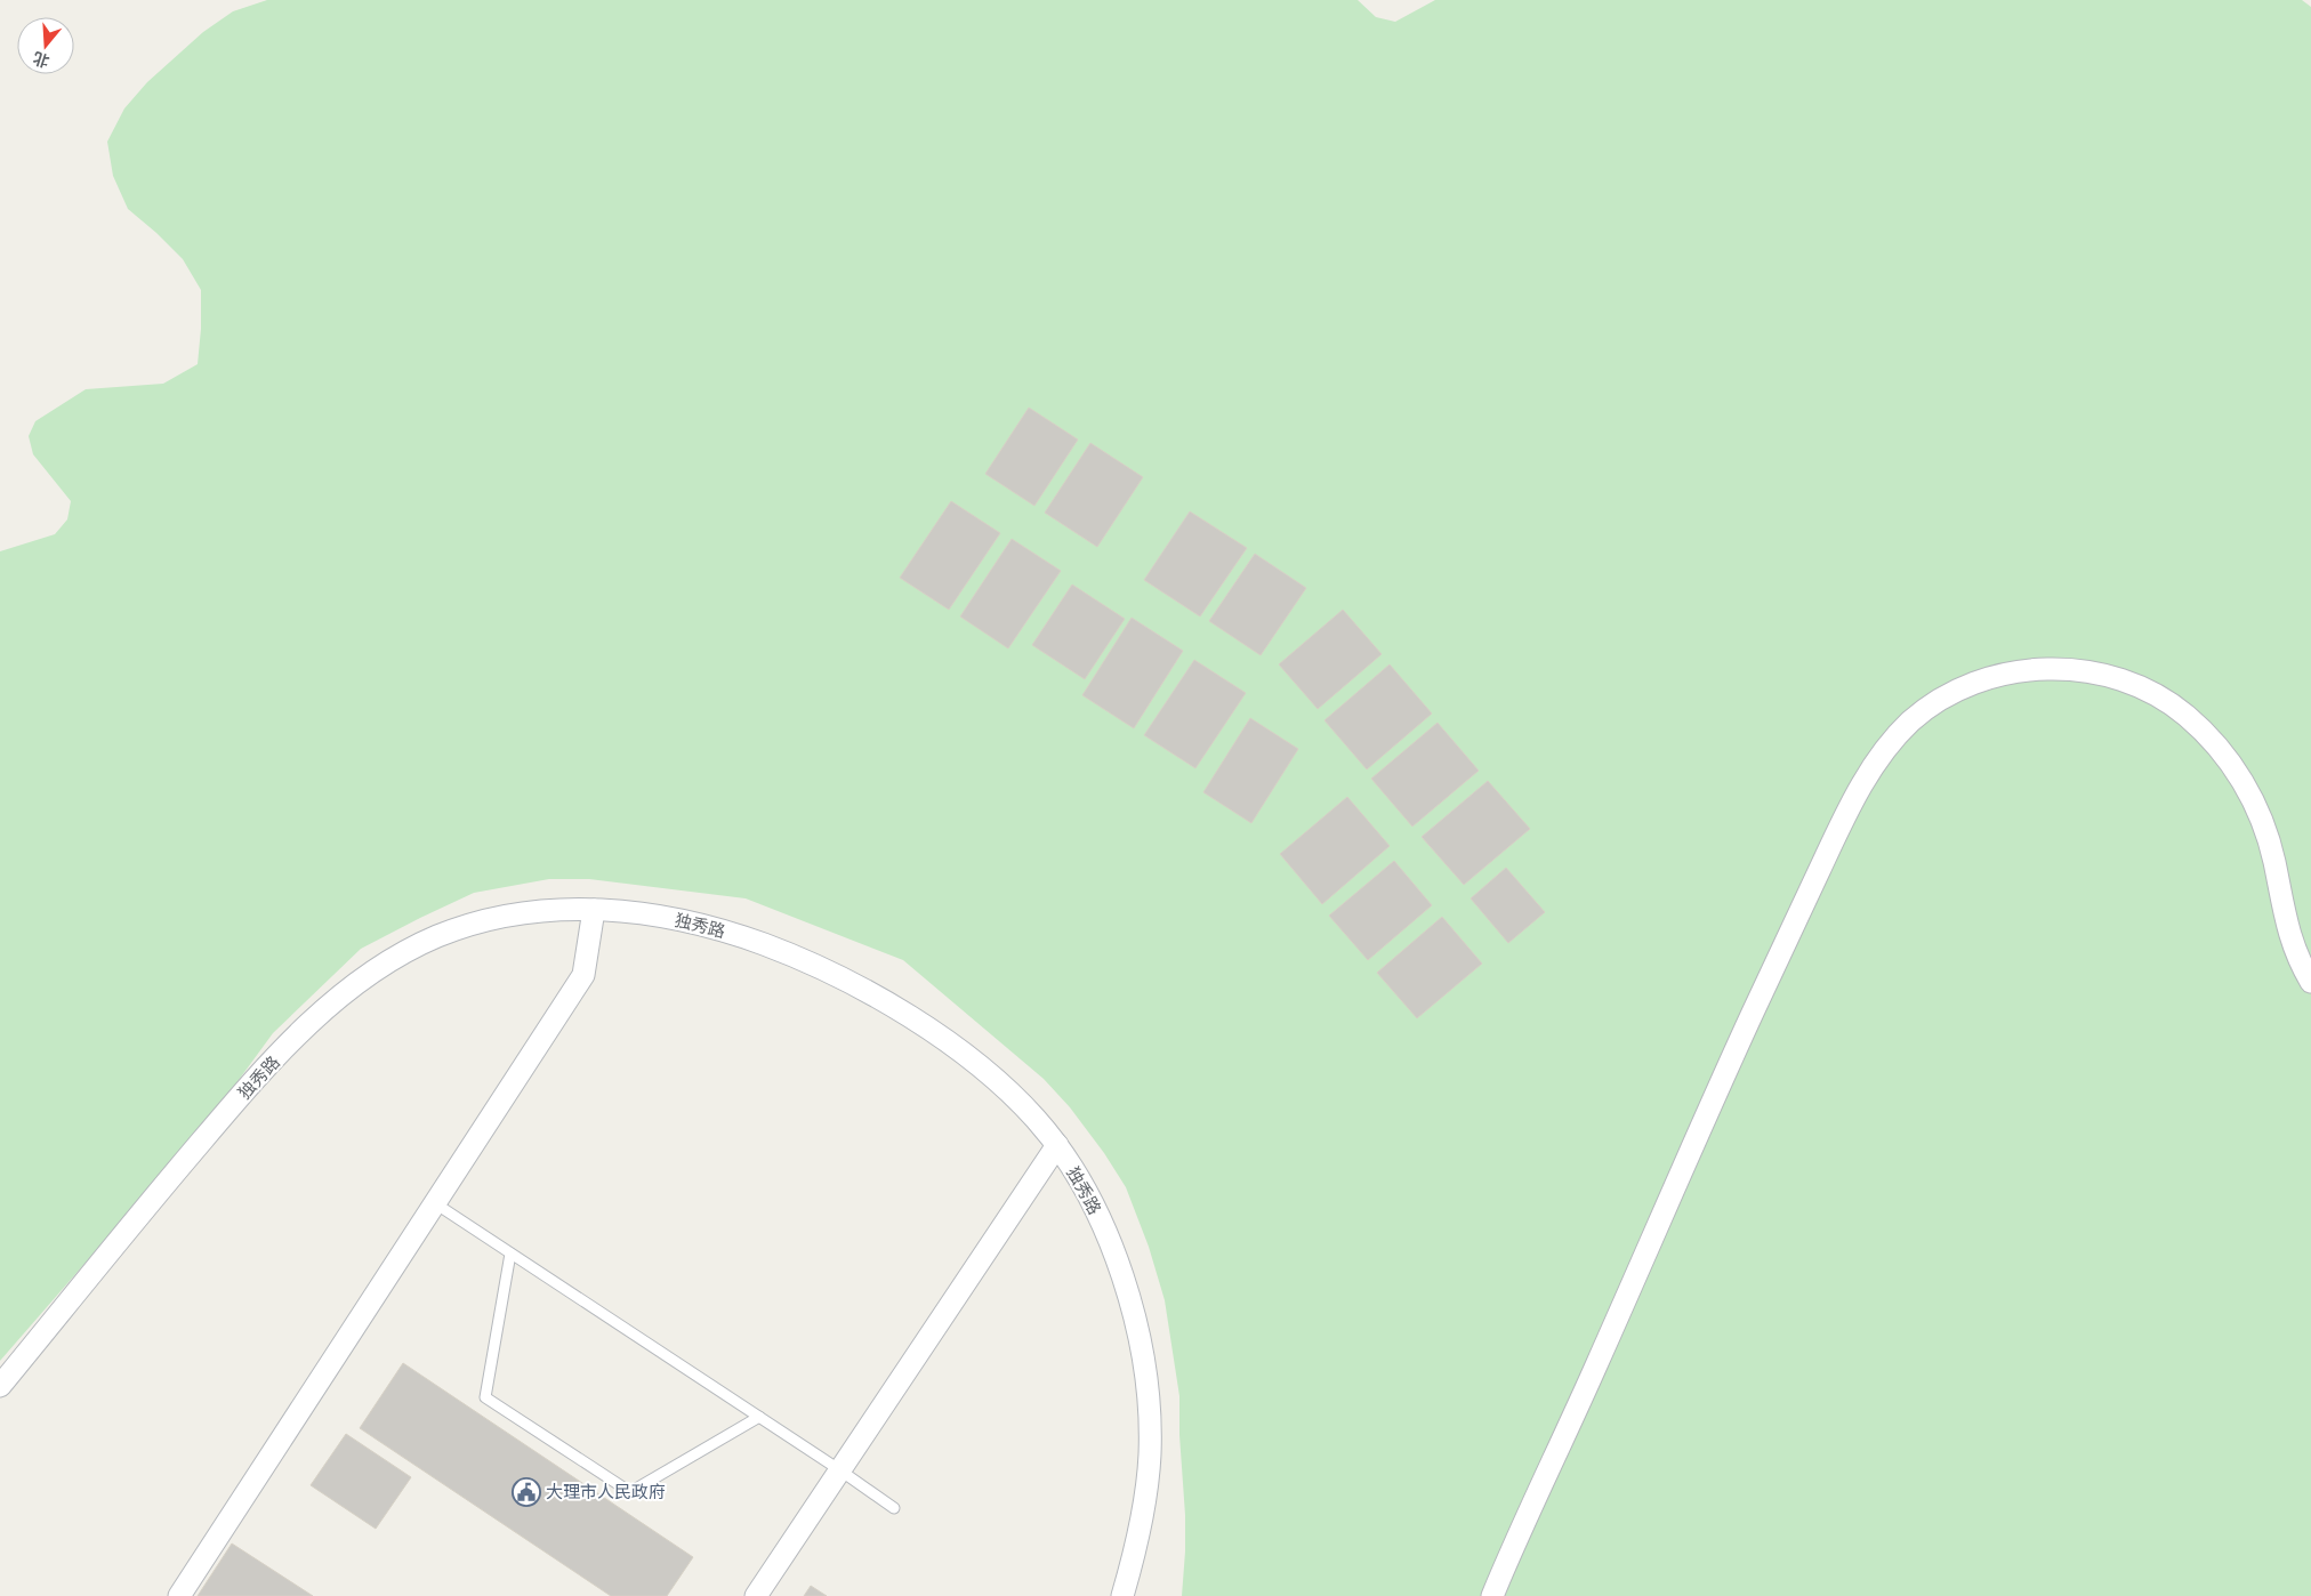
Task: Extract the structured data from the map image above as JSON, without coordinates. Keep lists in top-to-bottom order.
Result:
{
  "streets": {
    "street": ["独秀路"]
  },
  "places": {
    "public building": ["大理市人民政府"]
  },
  "north": "bottom"
}
